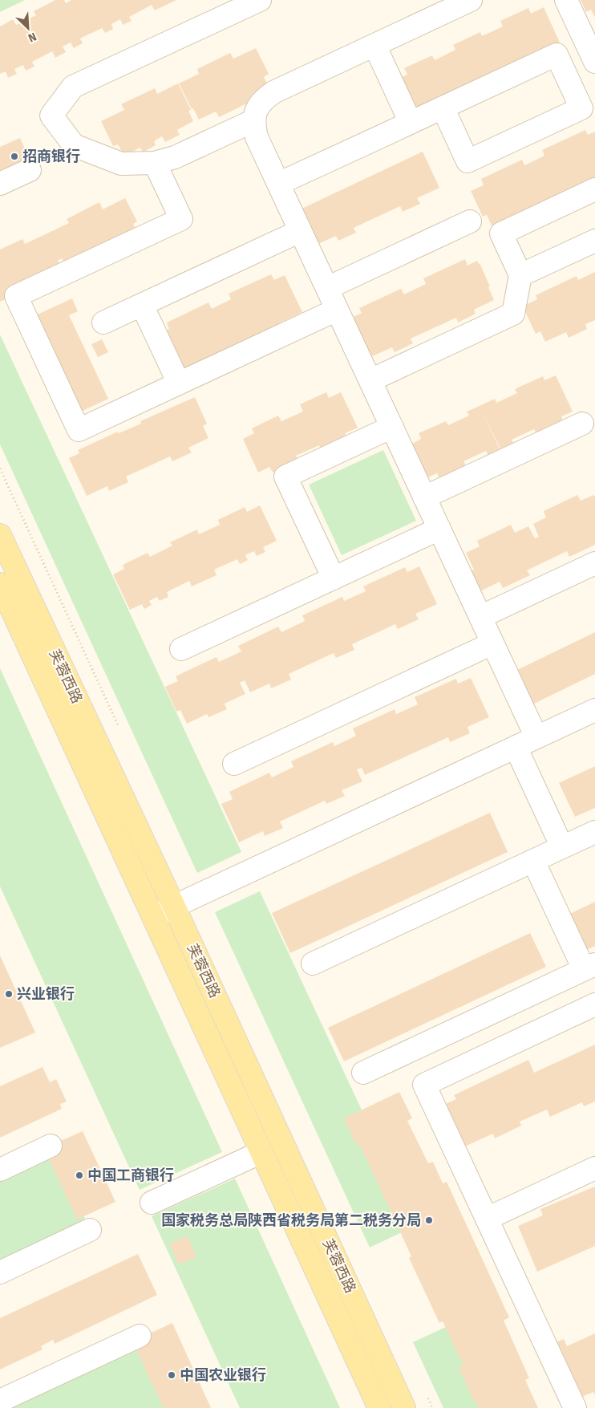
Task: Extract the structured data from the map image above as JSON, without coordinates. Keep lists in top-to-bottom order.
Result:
{
  "streets": {
    "main road": ["芙蓉西路"]
  },
  "places": [
    "招商银行",
    "兴业银行",
    "中国工商银行",
    "国家税务总局陕西省税务局第二税务分局",
    "中国农业银行"
  ],
  "north": "bottom right"
}
